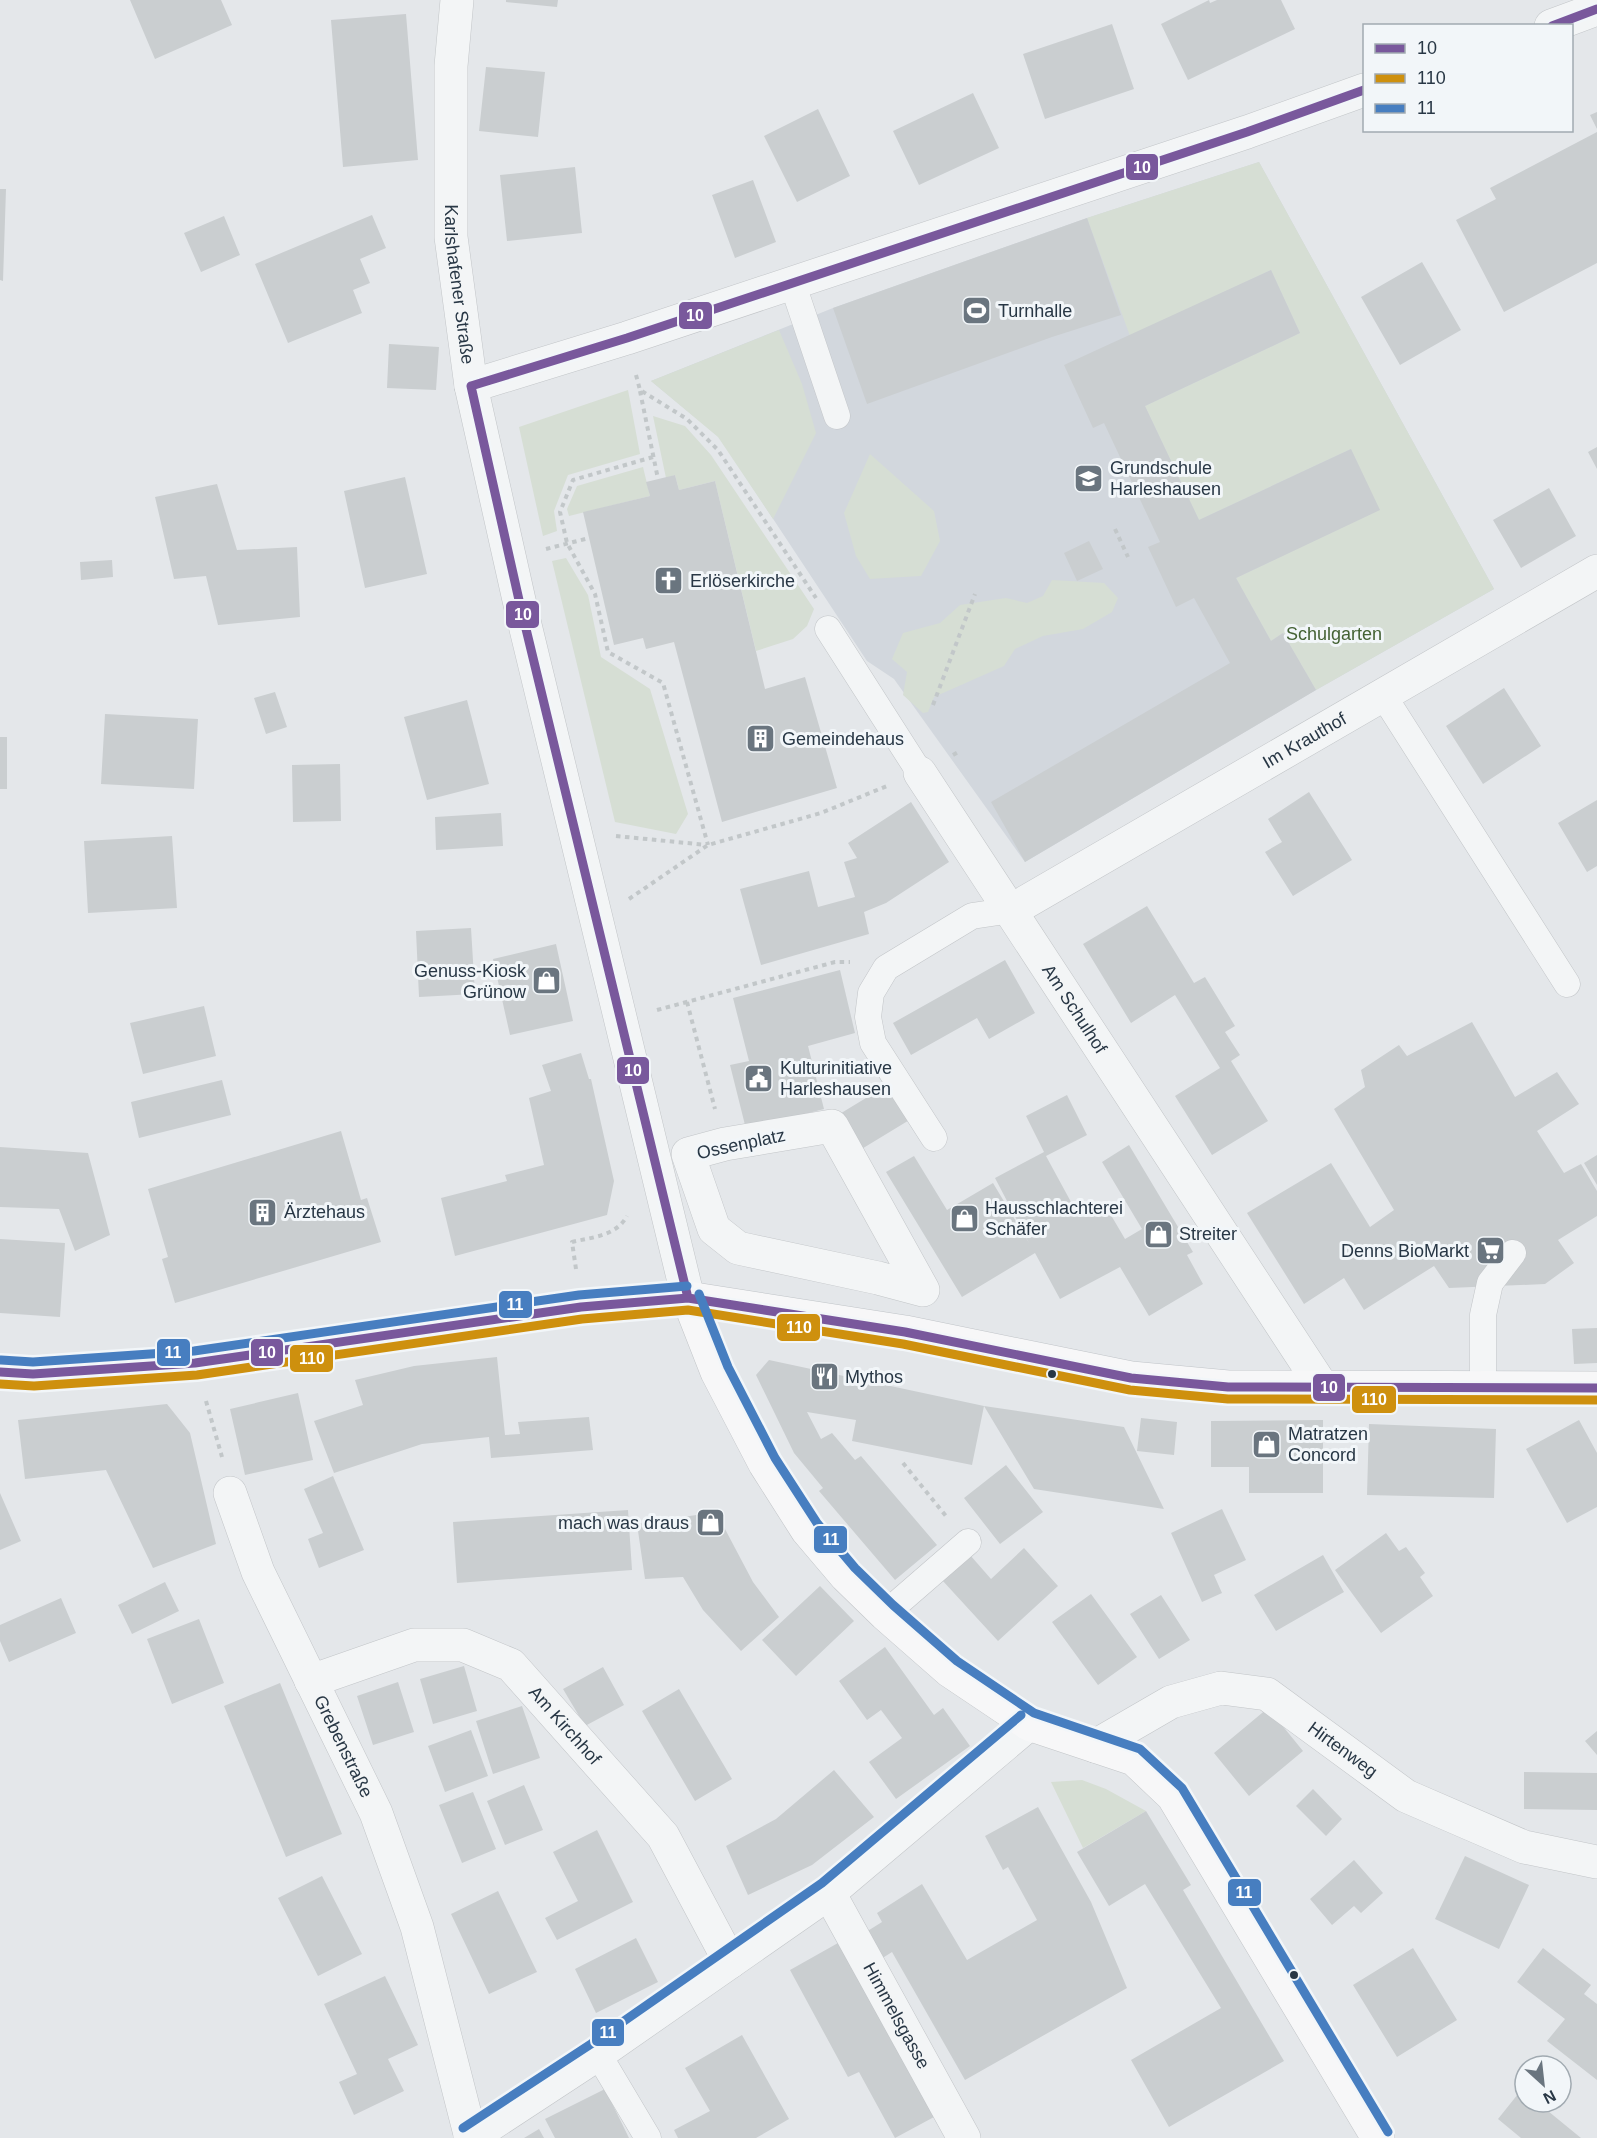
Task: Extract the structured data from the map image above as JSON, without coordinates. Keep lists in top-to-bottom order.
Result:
{
  "streets": {
    "street": [
      "Karlshafener Straße",
      "Im Krauthof",
      "Am Schulhof",
      "Ossenplatz",
      "Am Kirchhof",
      "Grebenstraße",
      "Hirtenweg",
      "Himmelsgasse"
    ]
  },
  "crossings": [
    ["Im Krauthof", "Am Schulhof"],
    ["Am Kirchhof", "Grebenstraße"]
  ],
  "parks": ["Schulgarten"],
  "places": {
    "sports": ["Turnhalle"],
    "school or university": ["Grundschule Harleshausen"],
    "church": ["Erlöserkirche"],
    "building": ["Gemeindehaus", "Ärztehaus"],
    "shop": [
      "Genuss-Kiosk Grünow",
      "Hausschlachterei Schäfer",
      "Streiter",
      "Matratzen Concord",
      "mach was draus"
    ],
    "public building": ["Kulturinitiative Harleshausen"],
    "supermarket": ["Denns BioMarkt"],
    "restaurant": ["Mythos"]
  },
  "lines": ["transit line 10", "transit line 11", "transit line 110"],
  "legend": ["10", "110", "11"],
  "north": "bottom right"
}
